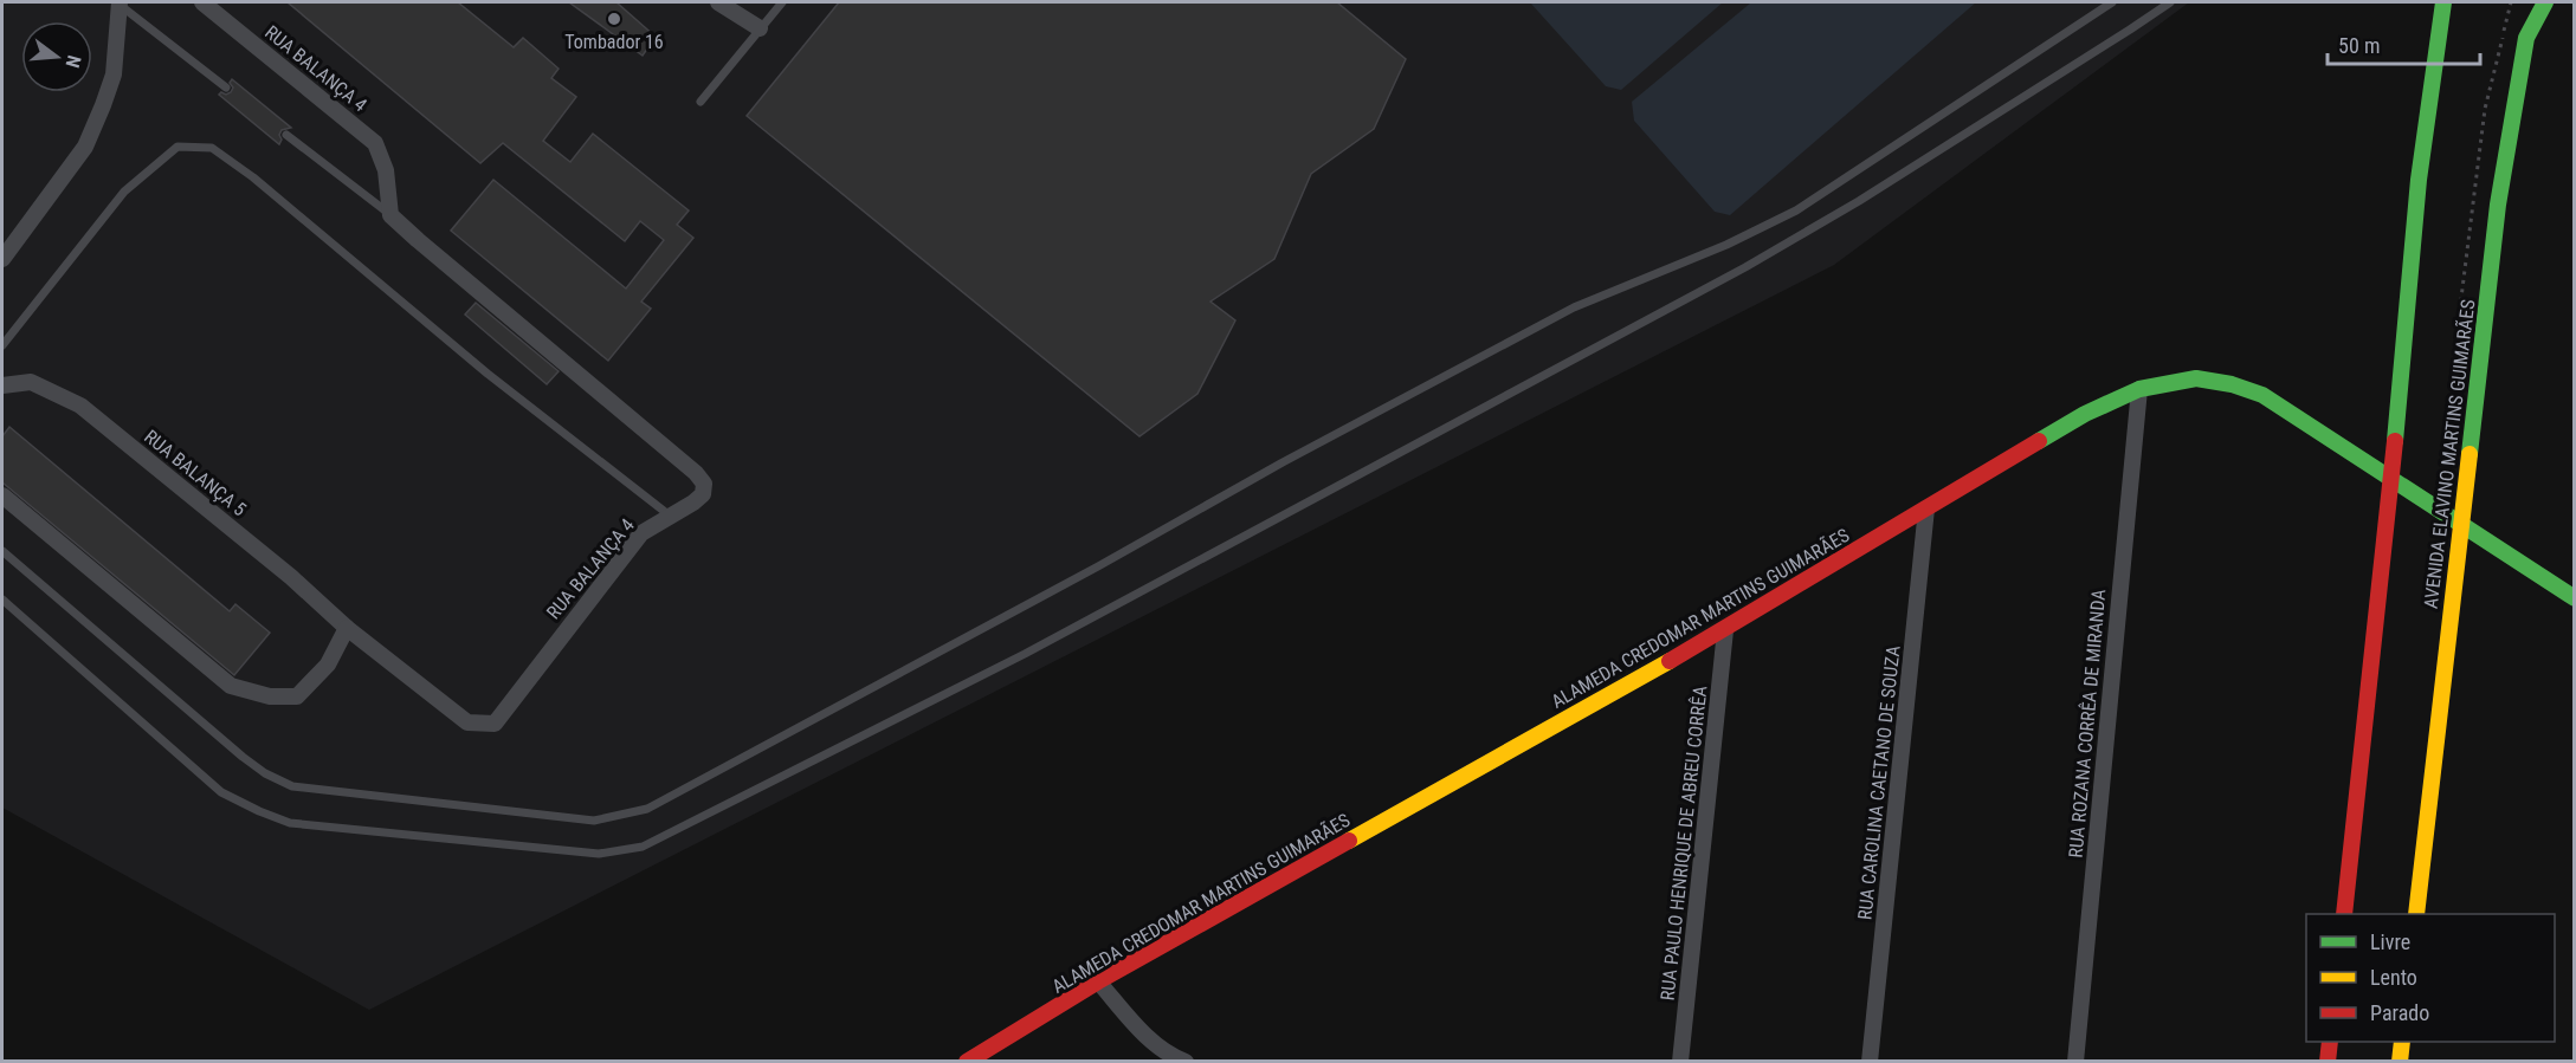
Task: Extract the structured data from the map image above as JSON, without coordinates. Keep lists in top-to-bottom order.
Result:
{
  "streets": {
    "street": [
      "RUA BALANÇA 4",
      "AVENIDA ELAVINO MARTINS GUIMARÃES",
      "RUA BALANÇA 5",
      "ALAMEDA CREDOMAR MARTINS GUIMARÃES",
      "RUA ROZANA CORRÊA DE MIRANDA",
      "RUA CAROLINA CAETANO DE SOUZA",
      "RUA PAULO HENRIQUE DE ABREU CORRÊA"
    ]
  },
  "crossings": [
    ["RUA BALANÇA 4", "RUA BALANÇA 5"],
    ["AVENIDA ELAVINO MARTINS GUIMARÃES", "ALAMEDA CREDOMAR MARTINS GUIMARÃES"],
    ["ALAMEDA CREDOMAR MARTINS GUIMARÃES", "RUA ROZANA CORRÊA DE MIRANDA"],
    ["ALAMEDA CREDOMAR MARTINS GUIMARÃES", "RUA CAROLINA CAETANO DE SOUZA"],
    ["ALAMEDA CREDOMAR MARTINS GUIMARÃES", "RUA PAULO HENRIQUE DE ABREU CORRÊA"]
  ],
  "places": ["Tombador 16"],
  "legend": ["Livre", "Lento", "Parado"],
  "scale_bar": "50 m",
  "north": "right"
}
